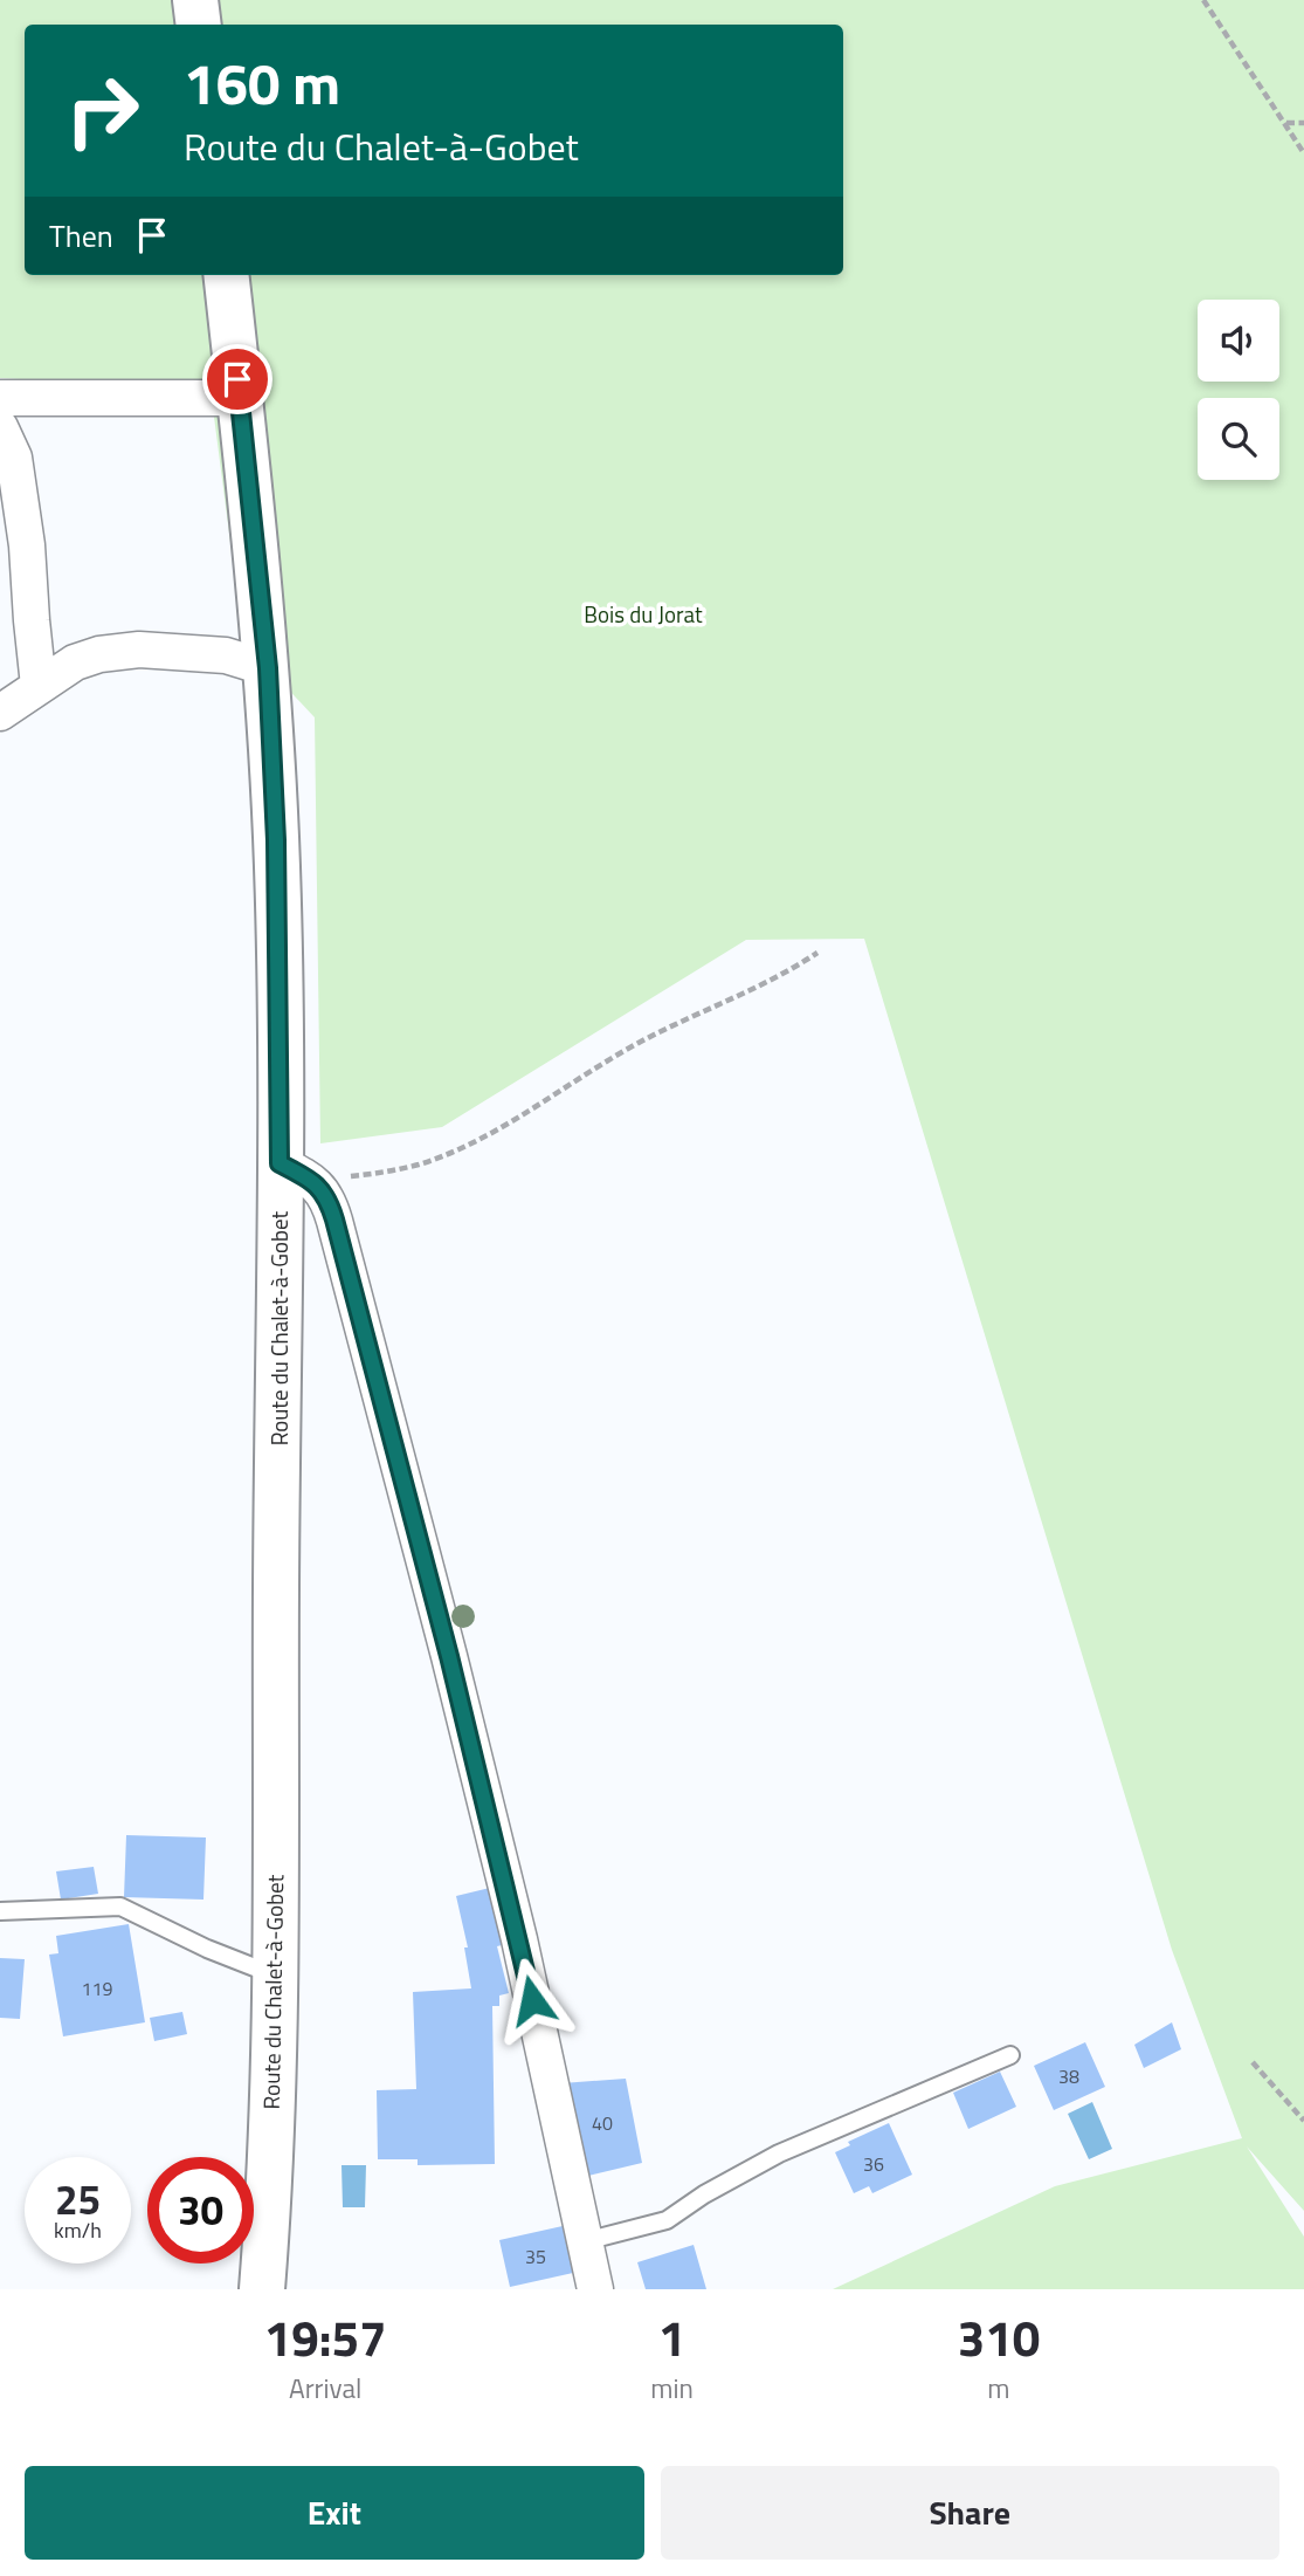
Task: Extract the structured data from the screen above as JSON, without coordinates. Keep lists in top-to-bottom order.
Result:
{
  "streets": {
    "main road": ["Route du Chalet-à-Gobet"]
  },
  "parks": ["Bois du Jorat"],
  "house_numbers": [
    "119",
    "38",
    "40",
    "36",
    "35"
  ],
  "page": {
    "turn": ["160 m", "Route du Chalet-à-Gobet"],
    "then": "Then",
    "speed": "25 km/h",
    "limit": "30",
    "eta": [
      "19:57",
      "Arrival",
      "1",
      "min",
      "310",
      "m"
    ],
    "buttons": ["Exit", "Share"]
  }
}
